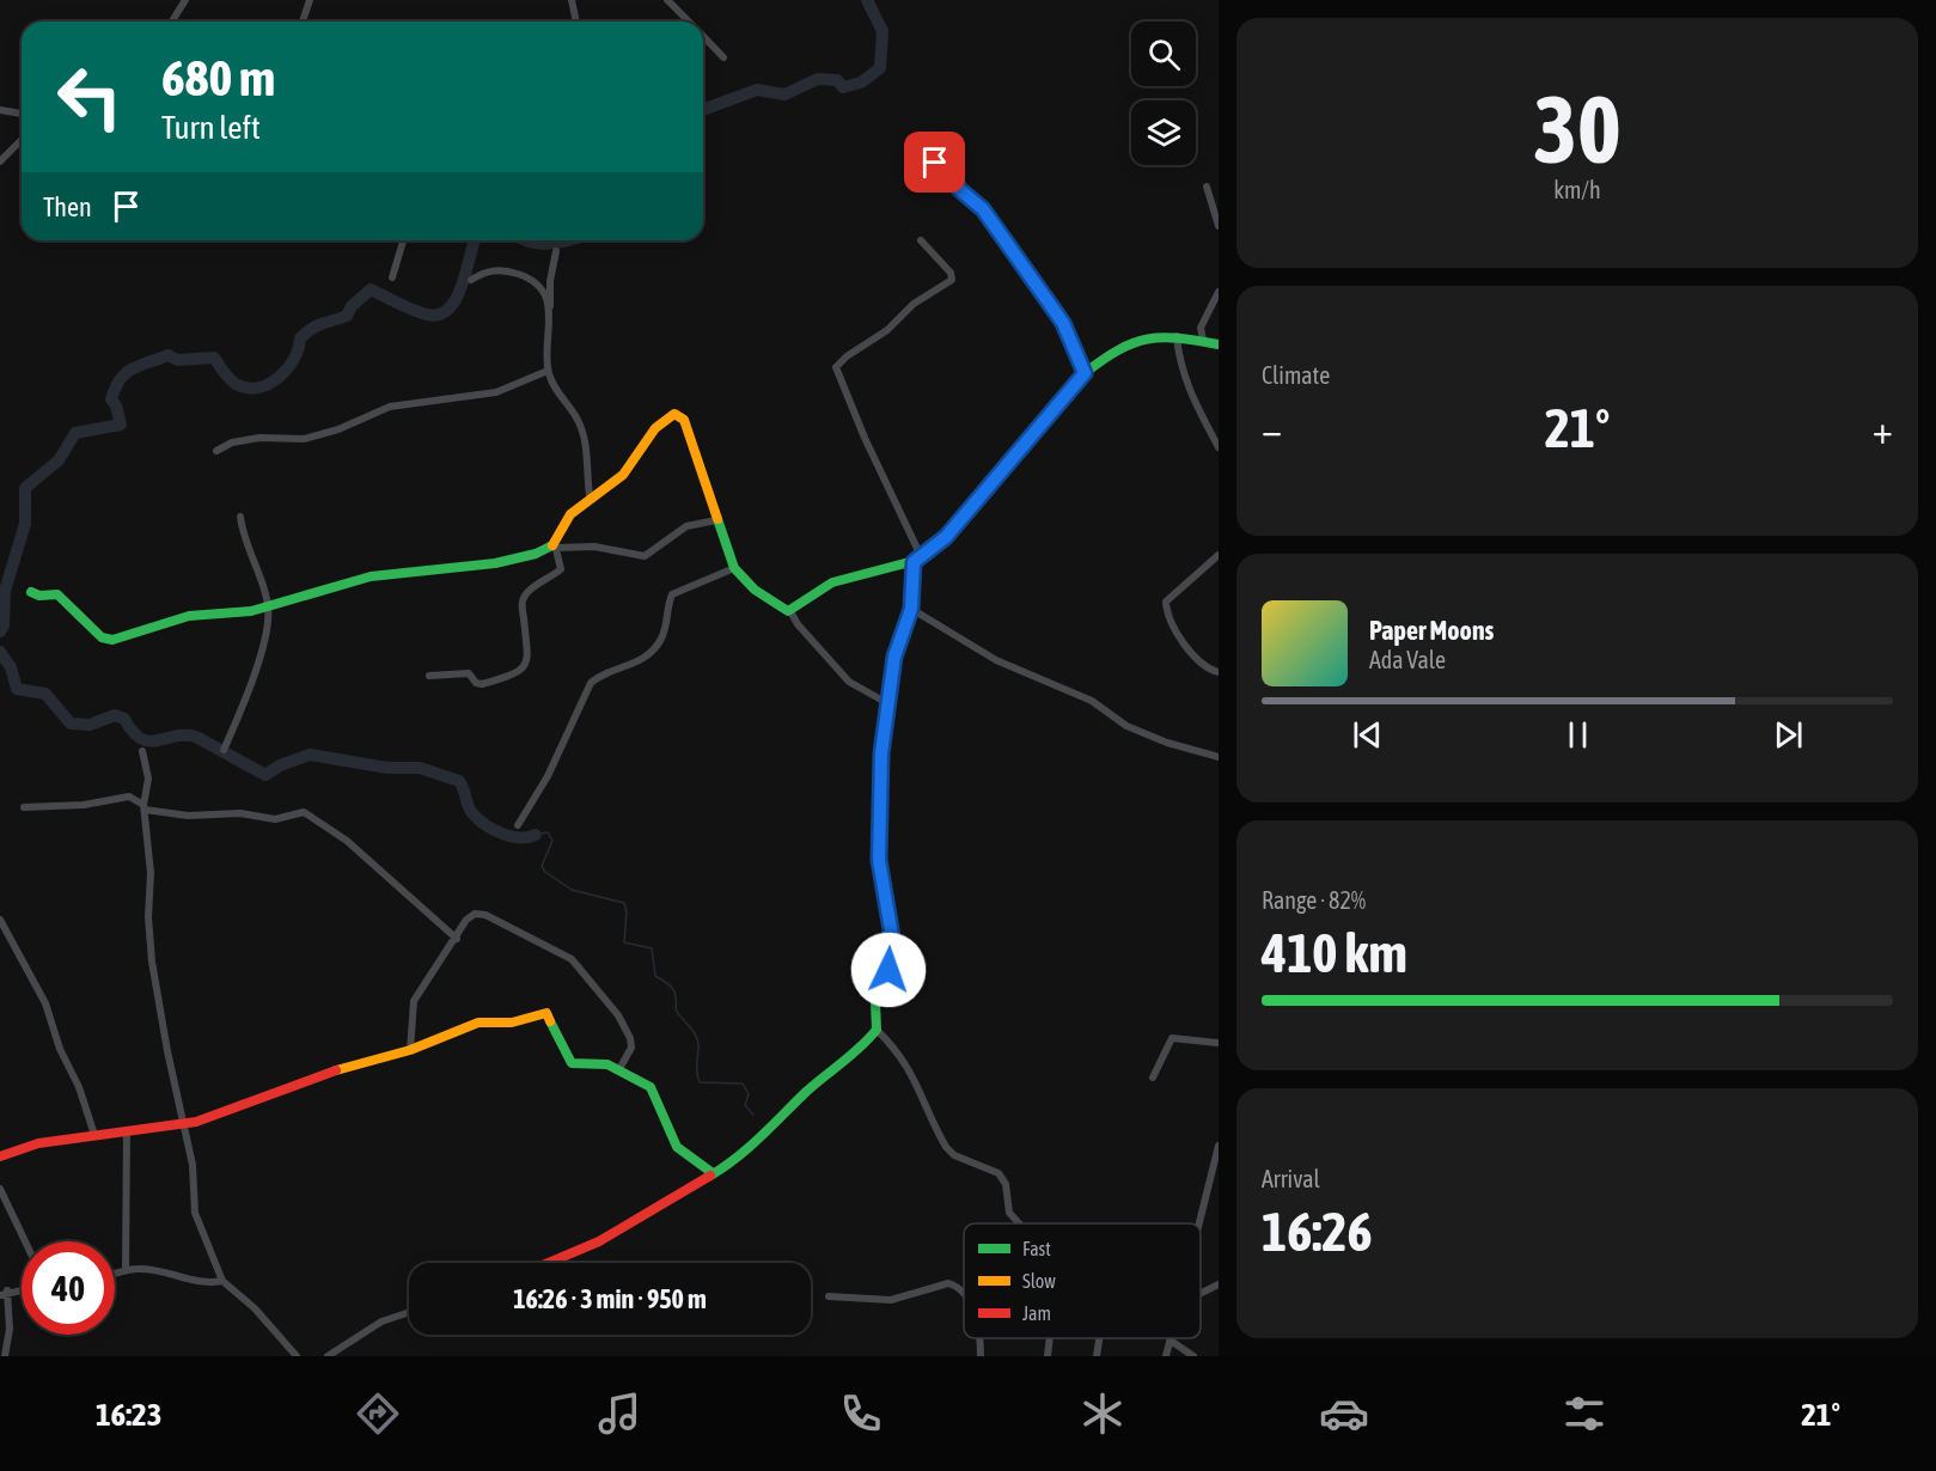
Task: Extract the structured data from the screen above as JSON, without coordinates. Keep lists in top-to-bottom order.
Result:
{
  "legend": ["Fast", "Slow", "Jam"],
  "page": {
    "tile": [
      ["30", "km/h"],
      "Climate",
      ["Range · 82%", "410 km"],
      ["Arrival", "16:26"]
    ],
    "turn": ["680 m", "Turn left"],
    "then": "Then",
    "heat": ["−", "21°", "+"],
    "song": ["Paper Moons", "Ada Vale"],
    "limit": "40",
    "trip": "16:26 · 3 min · 950 m",
    "tabs": ["16:23", "21°"]
  }
}
